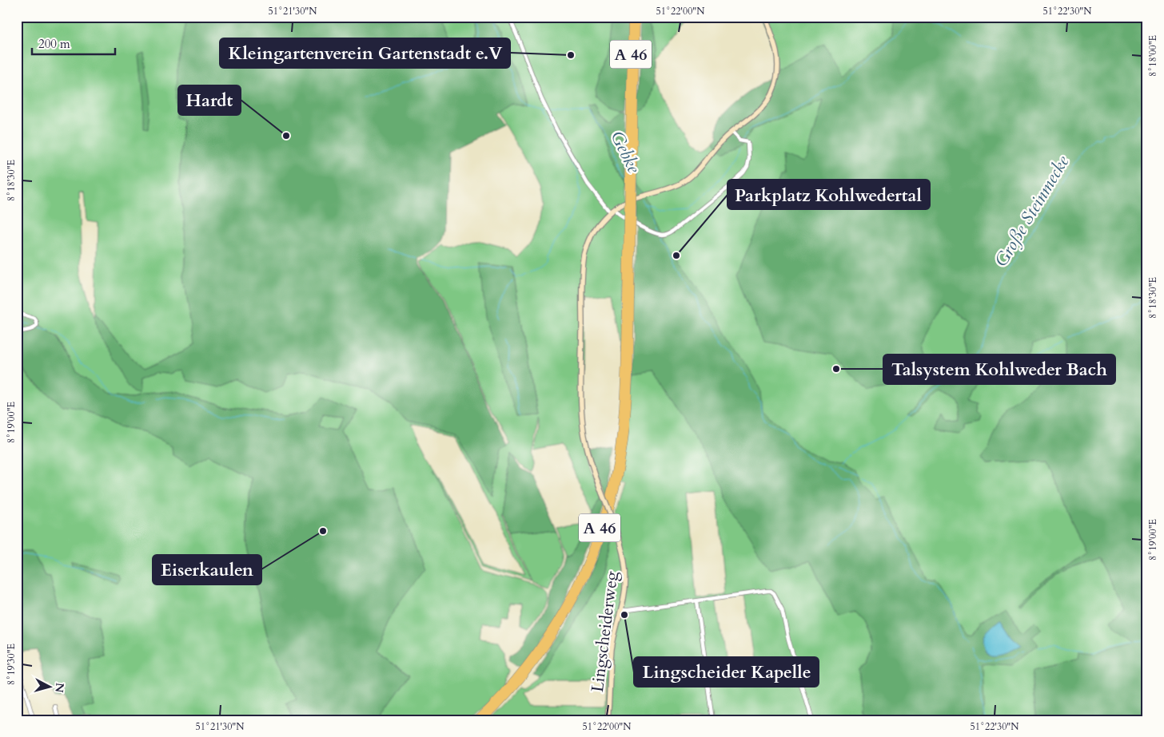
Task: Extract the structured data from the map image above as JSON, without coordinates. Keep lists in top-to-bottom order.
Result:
{
  "streets": {
    "highway": ["A 46"],
    "street": ["Lingscheiderweg"]
  },
  "water": ["Gebke", "Große Steinmecke"],
  "places": [
    "Kleingartenverein Gartenstadt e.V",
    "Hardt",
    "Parkplatz Kohlwedertal",
    "Talsystem Kohlweder Bach",
    "Eiserkaulen",
    "Lingscheider Kapelle"
  ],
  "scale_bar": "200 m",
  "north": "right",
  "coordinates": [
    "51°21'30\"N",
    "51°22'00\"N",
    "51°22'30\"N",
    "8°18'00\"E",
    "8°18'30\"E",
    "8°19'00\"E",
    "8°19'30\"E"
  ]
}
